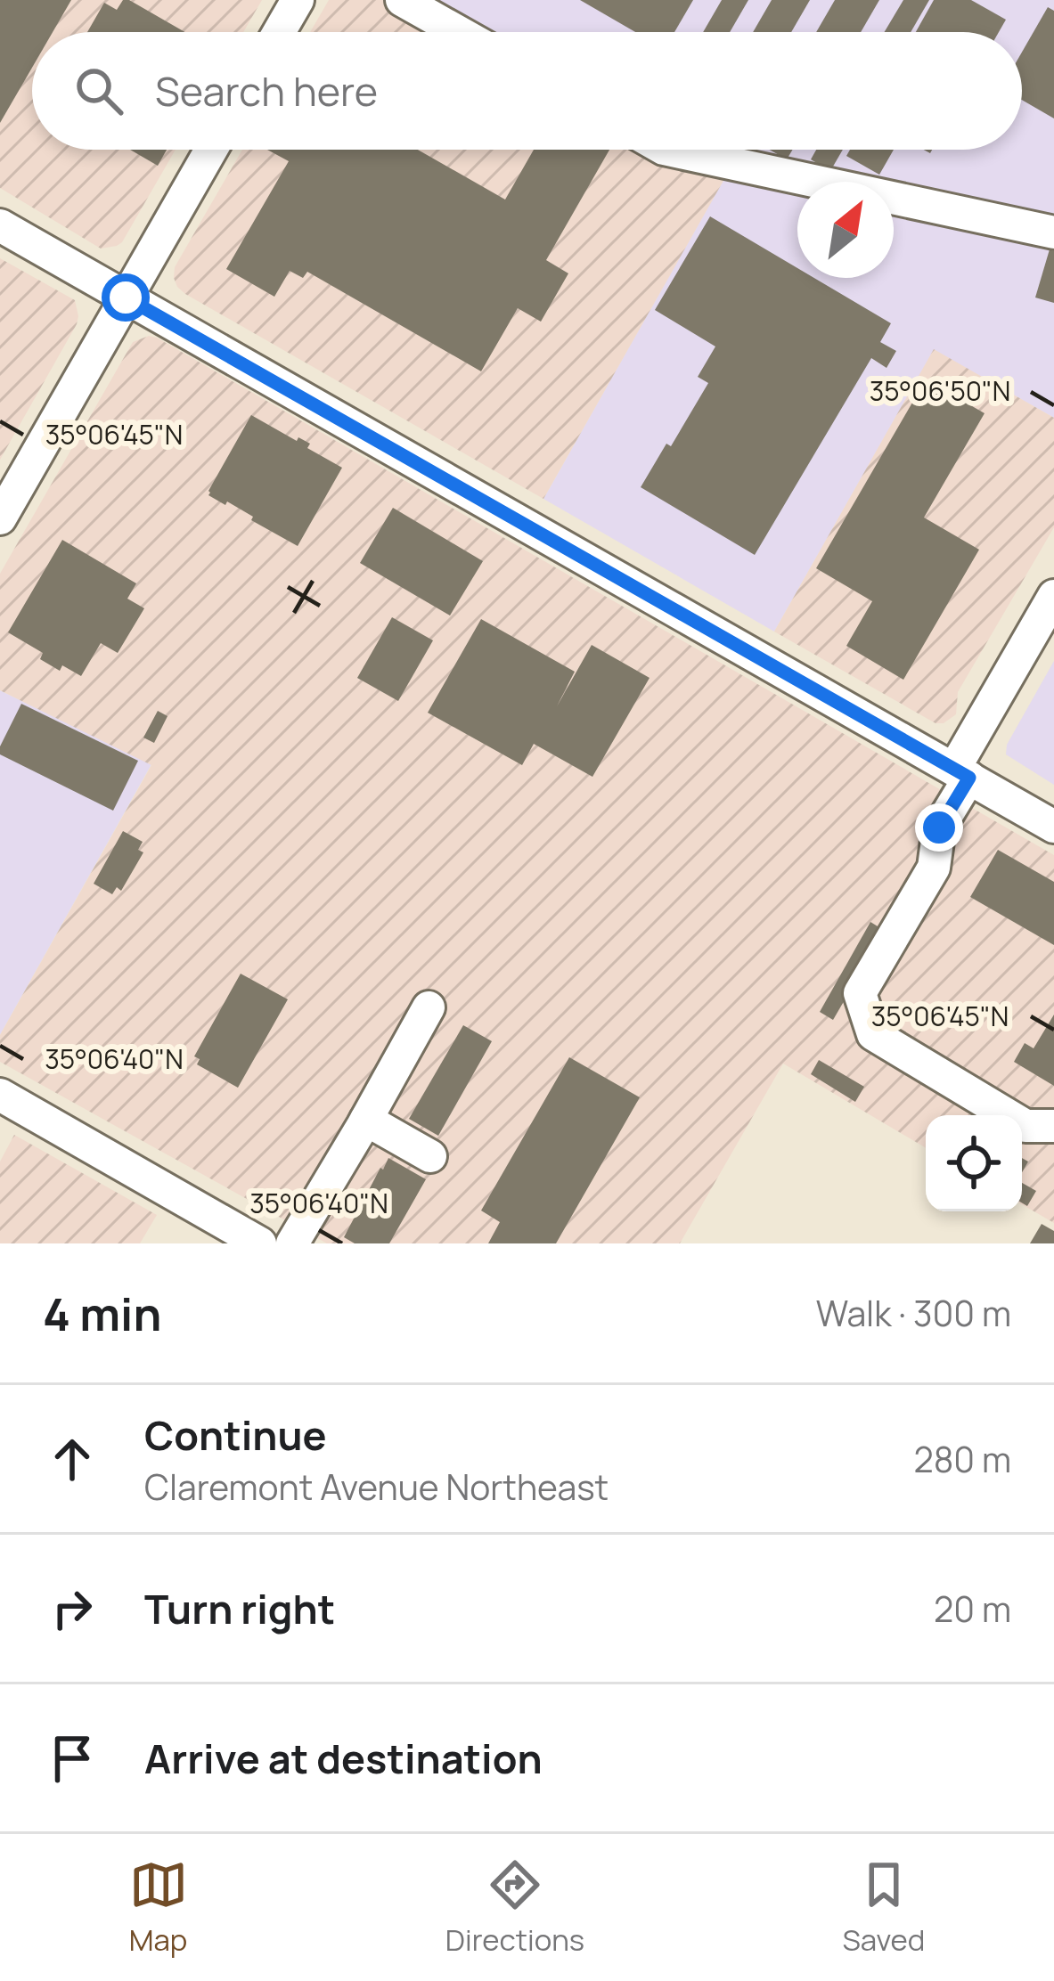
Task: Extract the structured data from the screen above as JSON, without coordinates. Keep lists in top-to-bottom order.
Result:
{
  "north": "top right",
  "page": {
    "search": "Search here",
    "heading": ["4 min", "Walk · 300 m"],
    "list": [
      ["Continue", "Claremont Avenue Northeast", "280 m"],
      ["Turn right", "20 m"],
      "Arrive at destination"
    ],
    "nav": ["Map", "Directions", "Saved"]
  },
  "coordinates": ["35°06'50\"N", "35°06'45\"N", "35°06'40\"N"]
}
